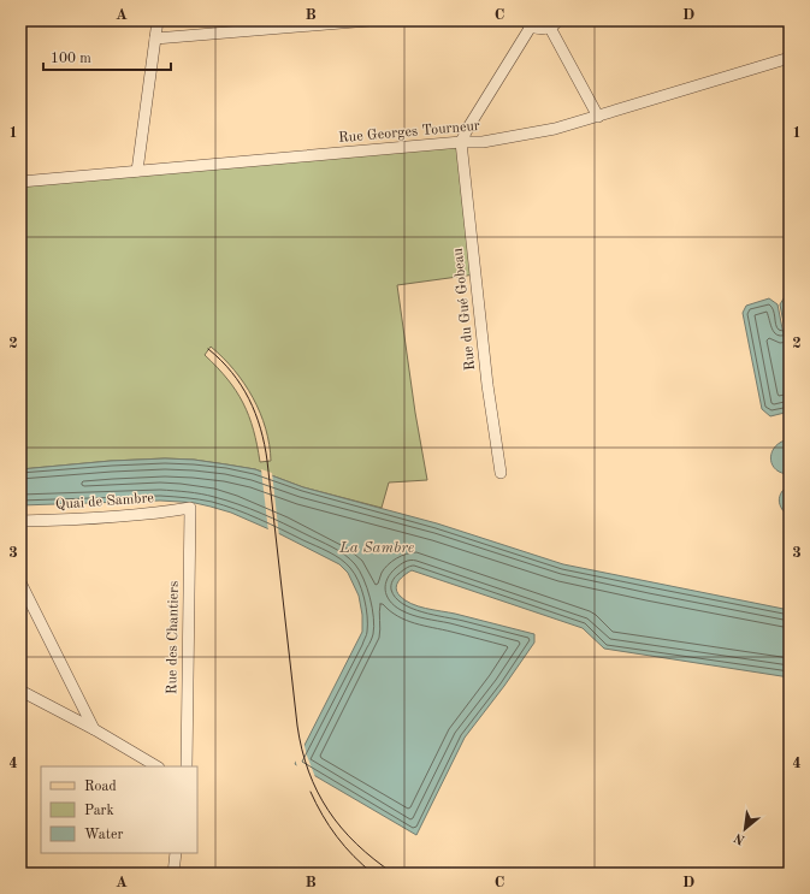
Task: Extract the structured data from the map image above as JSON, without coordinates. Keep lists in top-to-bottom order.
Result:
{
  "streets": {
    "street": [
      "Rue Georges Tourneur",
      "Rue du Gué Gobeau",
      "Quai de Sambre",
      "Rue des Chantiers"
    ]
  },
  "crossings": [
    ["Rue Georges Tourneur", "Rue du Gué Gobeau"],
    ["Quai de Sambre", "Rue des Chantiers"]
  ],
  "water": ["La Sambre"],
  "legend": ["Road", "Park", "Water"],
  "scale_bar": "100 m",
  "north": "bottom left",
  "grid": {
    "columns": [
      "A",
      "B",
      "C",
      "D"
    ],
    "rows": [
      "1",
      "2",
      "3",
      "4"
    ]
  }
}
